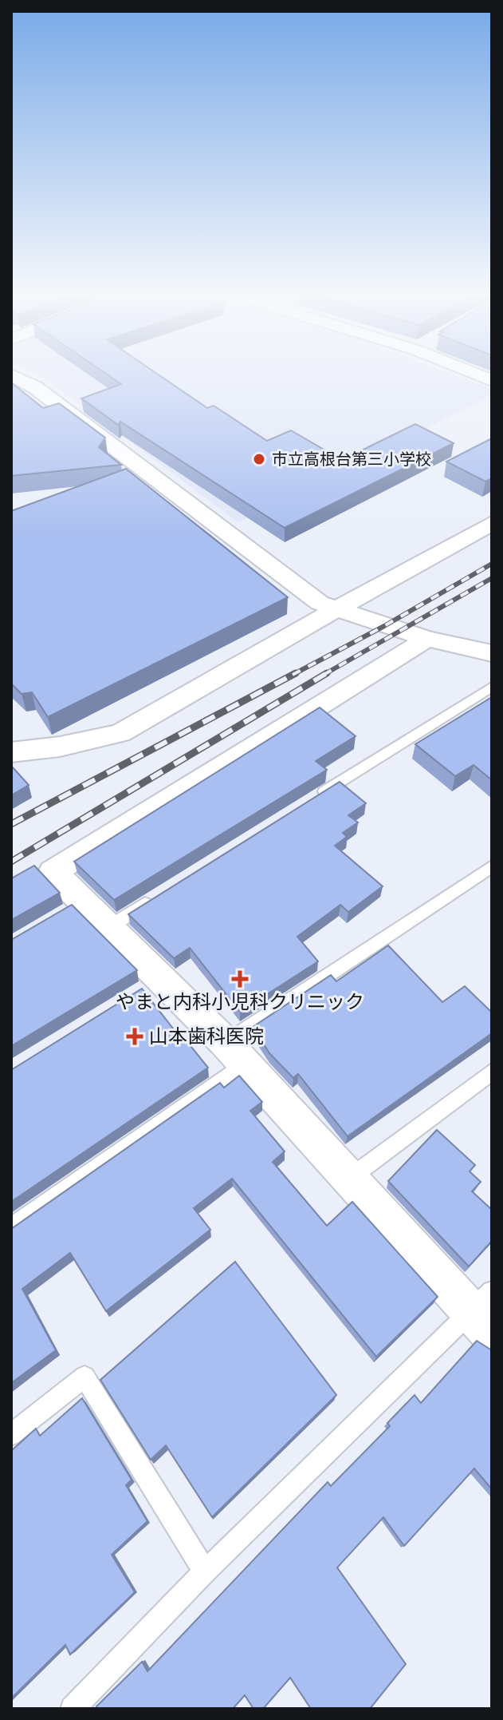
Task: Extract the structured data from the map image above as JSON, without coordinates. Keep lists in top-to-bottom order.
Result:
{
  "places": {
    "other": ["市立高根台第三小学校"],
    "health": ["やまと内科小児科クリニック", "山本歯科医院"]
  }
}
